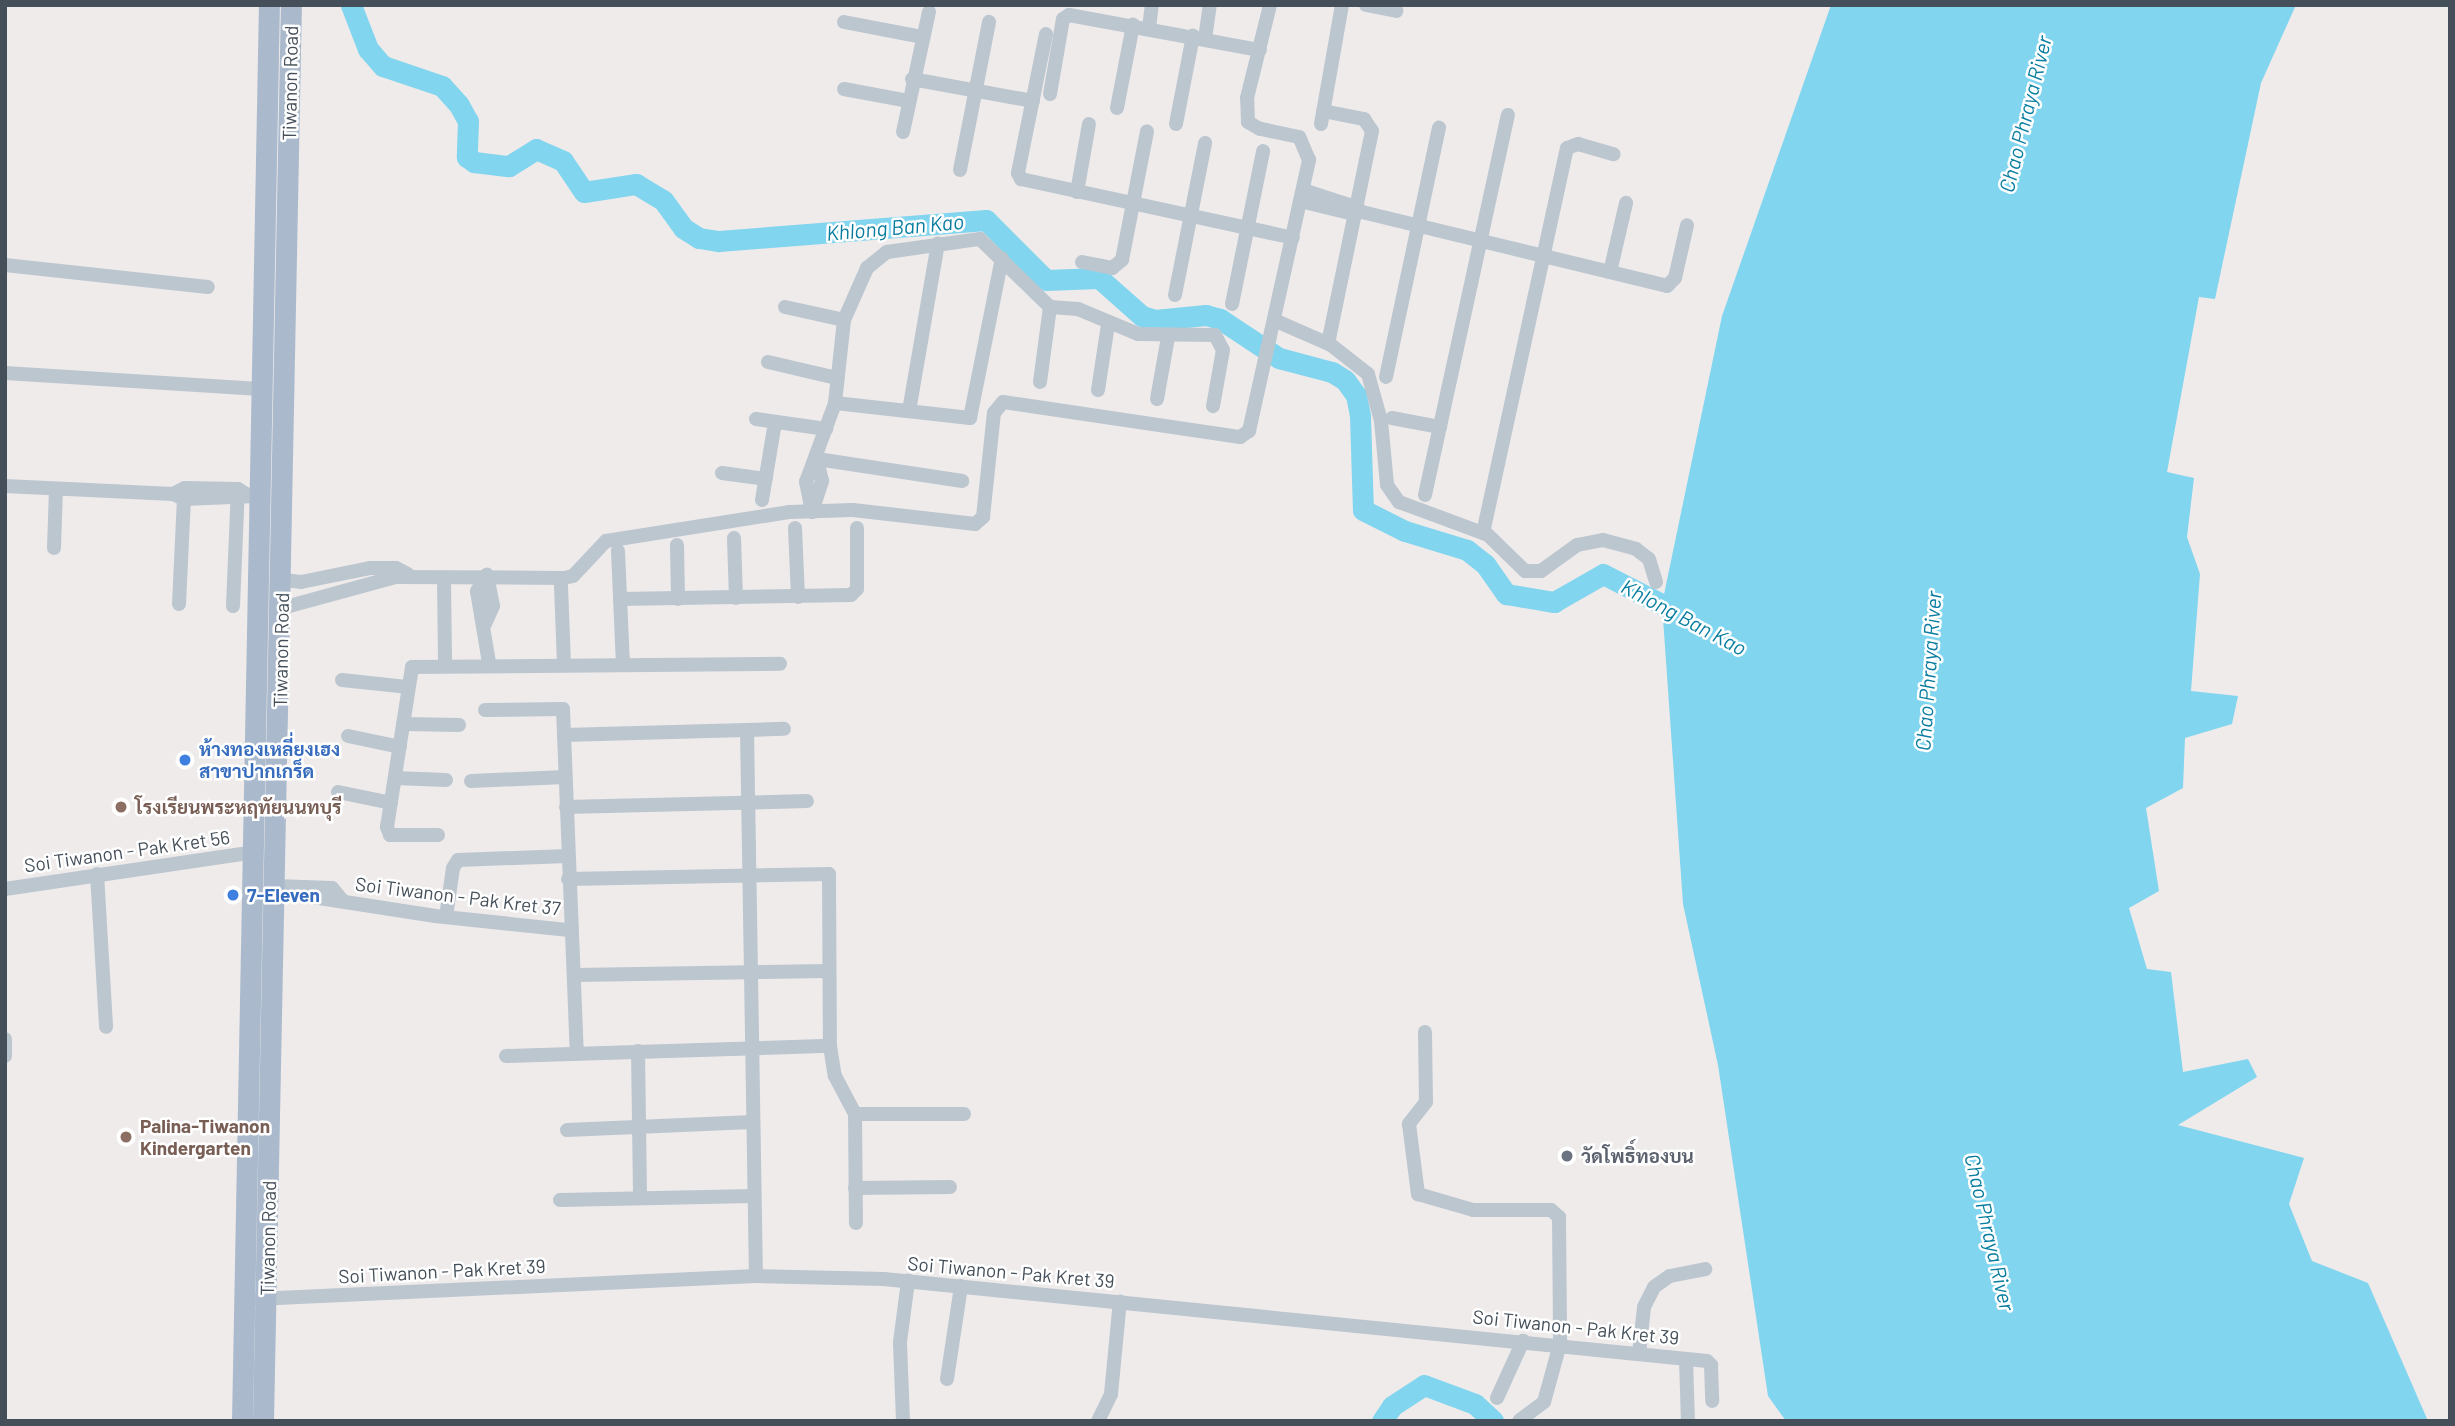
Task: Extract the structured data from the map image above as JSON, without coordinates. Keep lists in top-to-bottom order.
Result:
{
  "streets": {
    "main road": ["Tiwanon Road"],
    "street": ["Soi Tiwanon - Pak Kret 56", "Soi Tiwanon - Pak Kret 37", "Soi Tiwanon - Pak Kret 39"]
  },
  "crossings": [
    ["Tiwanon Road", "Soi Tiwanon - Pak Kret 56"],
    ["Tiwanon Road", "Soi Tiwanon - Pak Kret 37"],
    ["Tiwanon Road", "Soi Tiwanon - Pak Kret 39"]
  ],
  "water": ["Chao Phraya River", "Khlong Ban Kao"],
  "places": [
    "ห้างทองเหลี่ยงเฮง สาขาปากเกร็ด",
    "โรงเรียนพระหฤทัยนนทบุรี",
    "7-Eleven",
    "Palina-Tiwanon Kindergarten",
    "วัดโพธิ์ทองบน"
  ]
}
